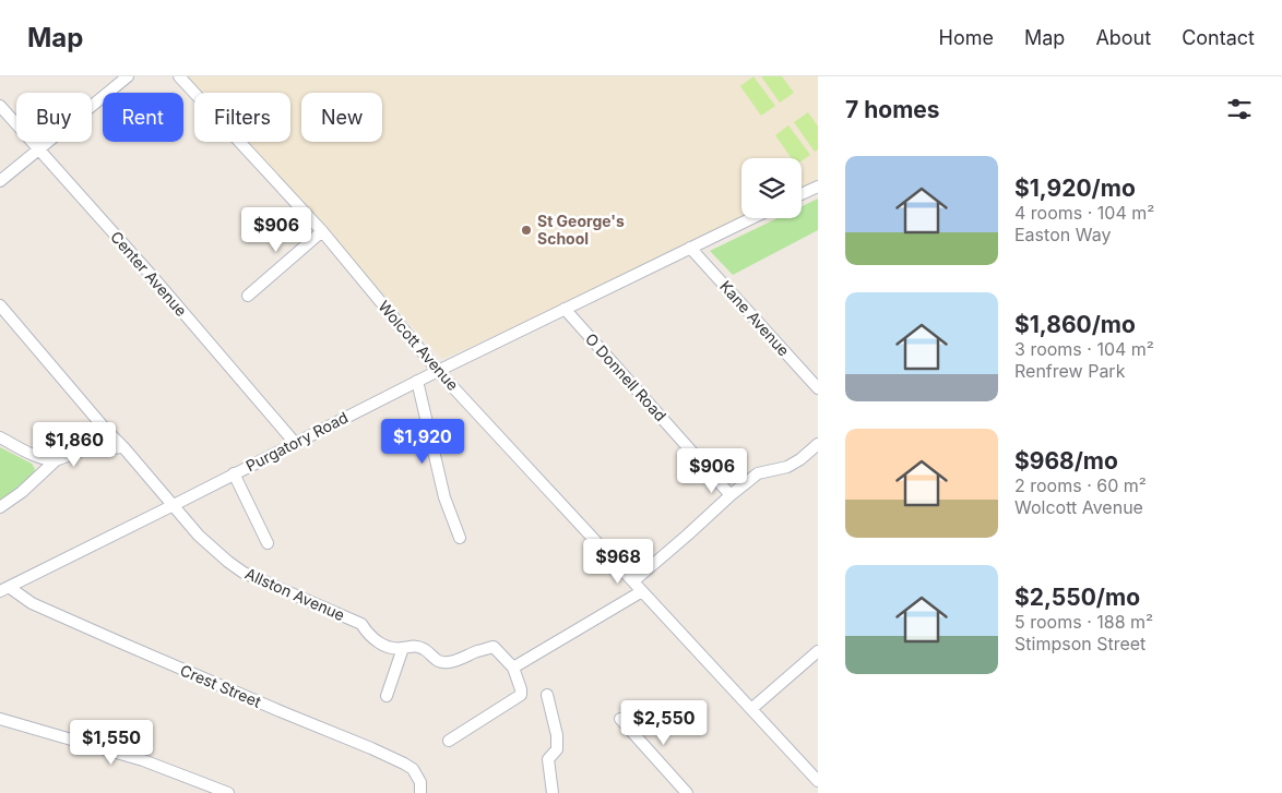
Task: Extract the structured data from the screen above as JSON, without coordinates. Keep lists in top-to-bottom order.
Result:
{
  "streets": {
    "street": [
      "Center Avenue",
      "Kane Avenue",
      "Wolcott Avenue",
      "O Donnell Road",
      "Purgatory Road",
      "Allston Avenue",
      "Crest Street"
    ]
  },
  "crossings": [
    ["Center Avenue", "Purgatory Road"],
    ["Kane Avenue", "Purgatory Road"],
    ["Wolcott Avenue", "Purgatory Road"],
    ["O Donnell Road", "Purgatory Road"],
    ["Purgatory Road", "Allston Avenue"],
    ["Purgatory Road", "Crest Street"]
  ],
  "places": ["St George's School"],
  "page": {
    "header": "Map",
    "nav": [
      "Home",
      "Map",
      "About",
      "Contact"
    ],
    "heading": "7 homes",
    "chip": [
      "Buy",
      "Rent",
      "Filters",
      "New"
    ],
    "list": [
      {
        "name": "$1,920/mo",
        "note": "4 rooms · 104 m² · Easton Way"
      },
      {
        "name": "$1,860/mo",
        "note": "3 rooms · 104 m² · Renfrew Park"
      },
      {
        "name": "$968/mo",
        "note": "2 rooms · 60 m² · Wolcott Avenue"
      },
      {
        "name": "$2,550/mo",
        "note": "5 rooms · 188 m² · Stimpson Street"
      }
    ],
    "price": [
      "$906",
      "$1,920",
      "$1,860",
      "$906",
      "$968",
      "$2,550",
      "$1,550"
    ]
  }
}
